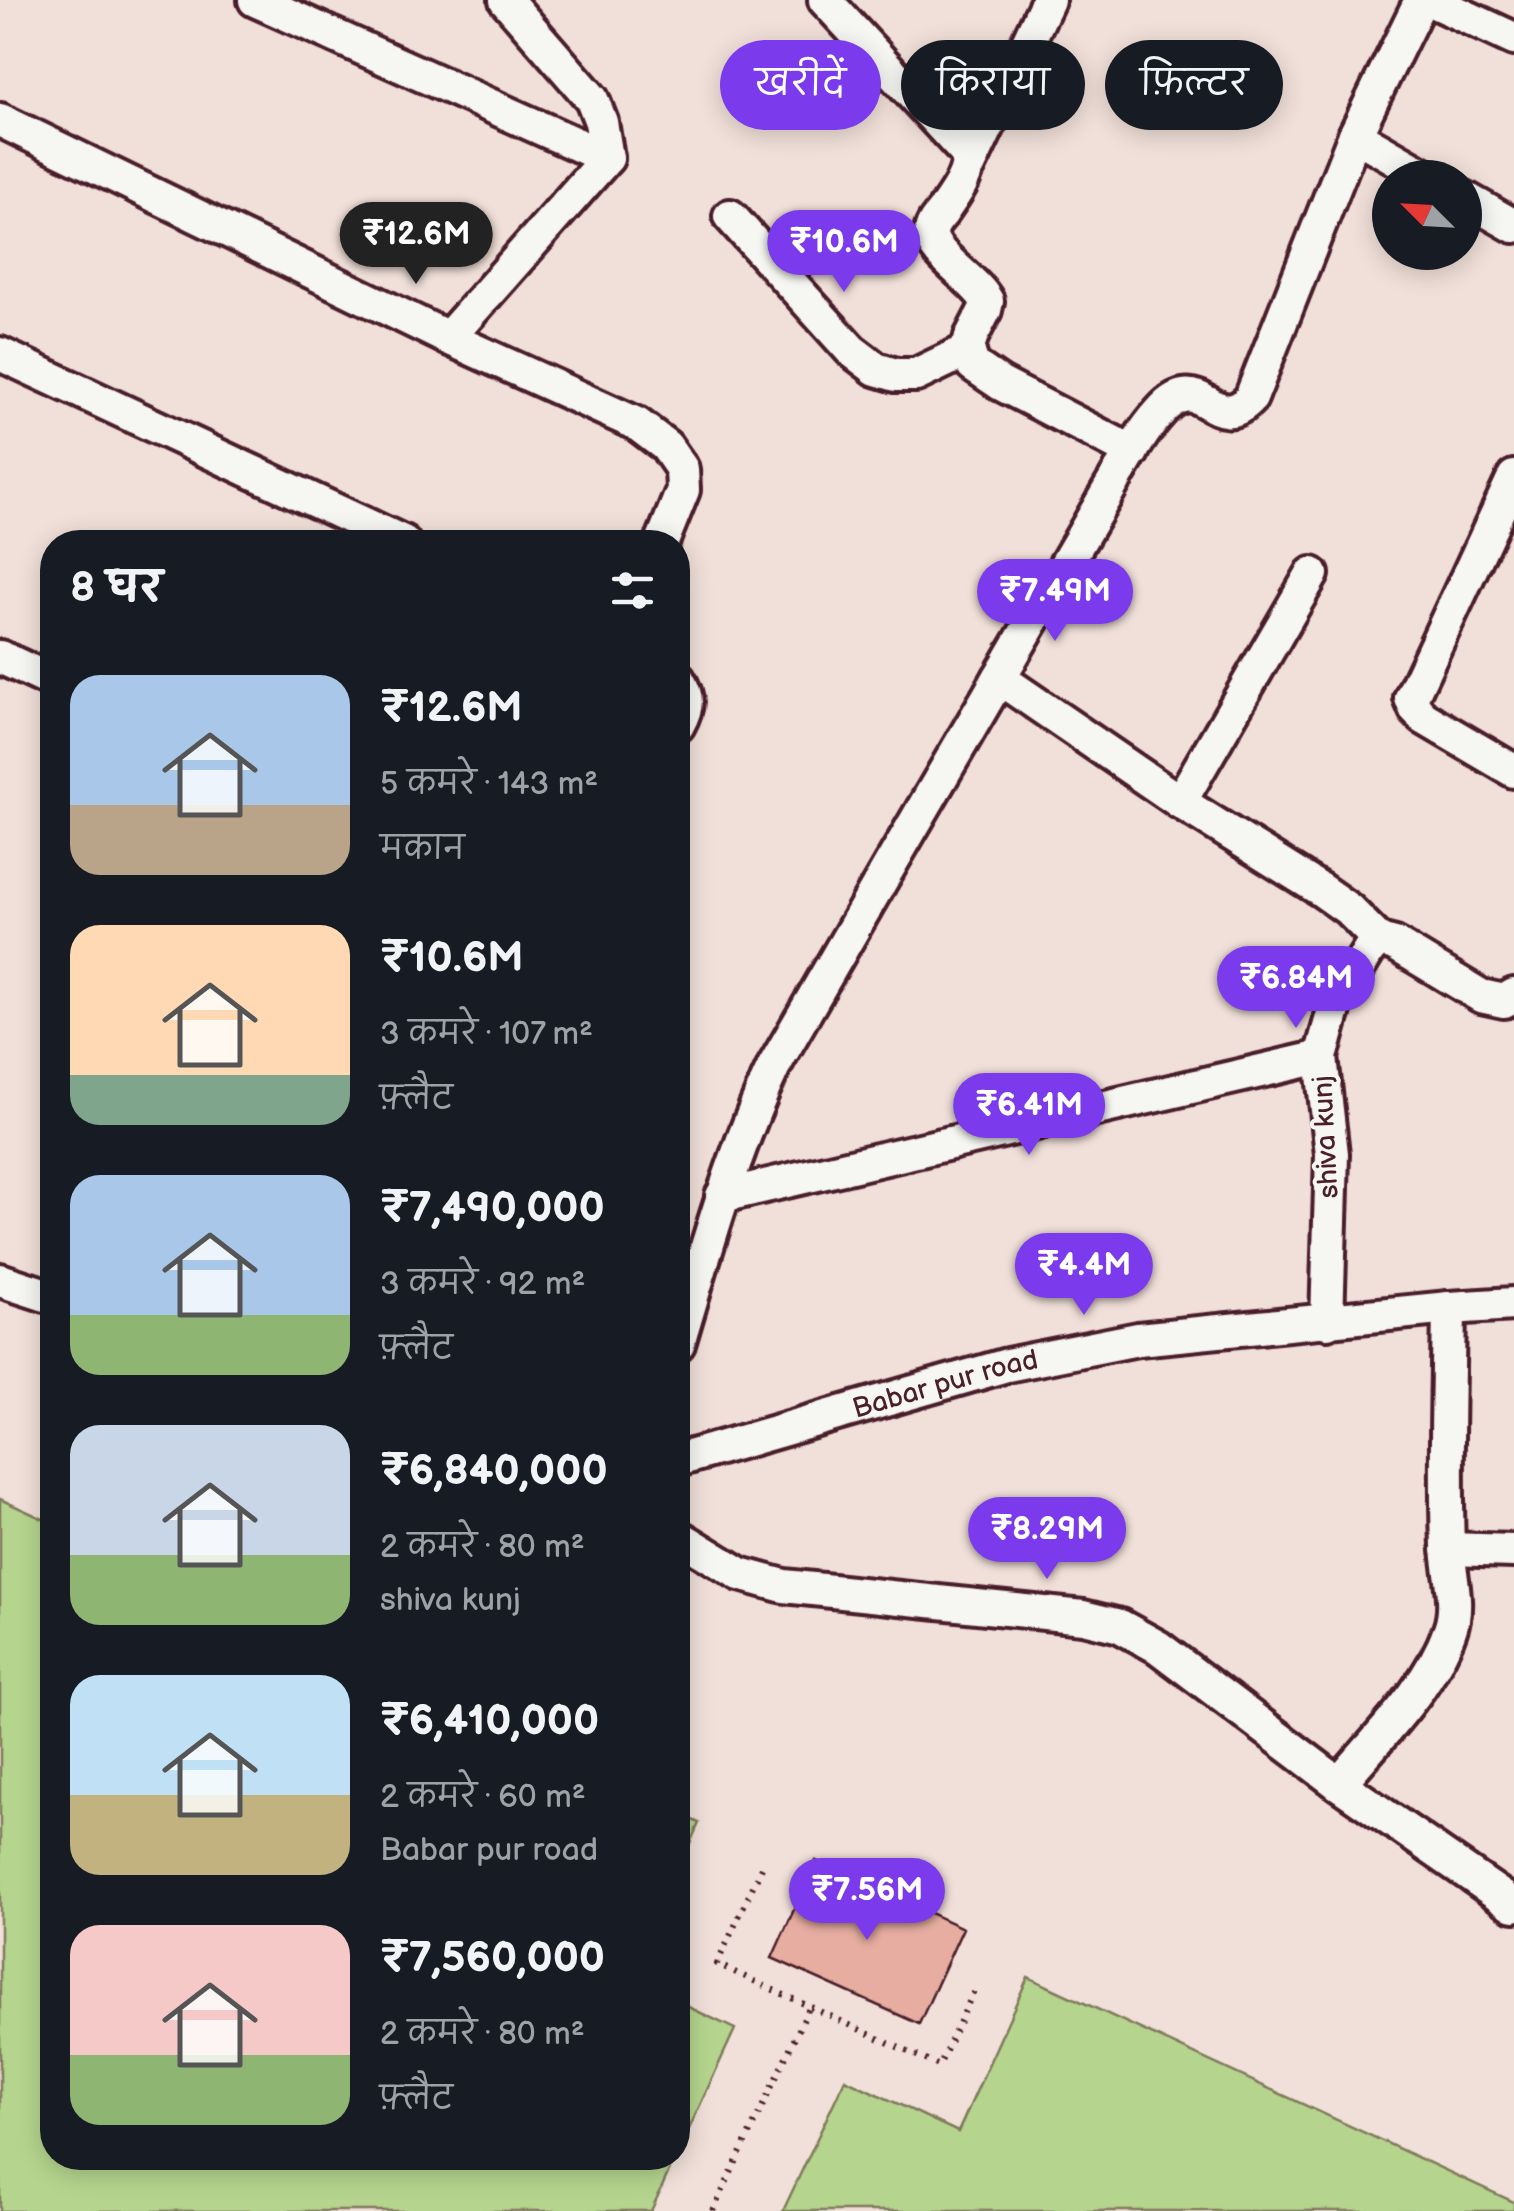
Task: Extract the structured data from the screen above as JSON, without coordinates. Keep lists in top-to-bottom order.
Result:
{
  "streets": {
    "street": ["shiva kunj", "Babar pur road"]
  },
  "crossings": [
    ["shiva kunj", "Babar pur road"]
  ],
  "north": "top left",
  "page": {
    "chip": ["खरीदें", "किराया", "फ़िल्टर"],
    "price": [
      "₹12.6M",
      "₹10.6M",
      "₹7.49M",
      "₹6.84M",
      "₹6.41M",
      "₹4.4M",
      "₹8.29M",
      "₹7.56M"
    ],
    "heading": "8 घर",
    "list": [
      {
        "name": "₹12.6M",
        "note": "5 कमरे · 143 m² · मकान"
      },
      {
        "name": "₹10.6M",
        "note": "3 कमरे · 107 m² · फ़्लैट"
      },
      {
        "name": "₹7,490,000",
        "note": "3 कमरे · 92 m² · फ़्लैट"
      },
      {
        "name": "₹6,840,000",
        "note": "2 कमरे · 80 m² · shiva kunj"
      },
      {
        "name": "₹6,410,000",
        "note": "2 कमरे · 60 m² · Babar pur road"
      },
      {
        "name": "₹7,560,000",
        "note": "2 कमरे · 80 m² · फ़्लैट"
      }
    ]
  }
}
